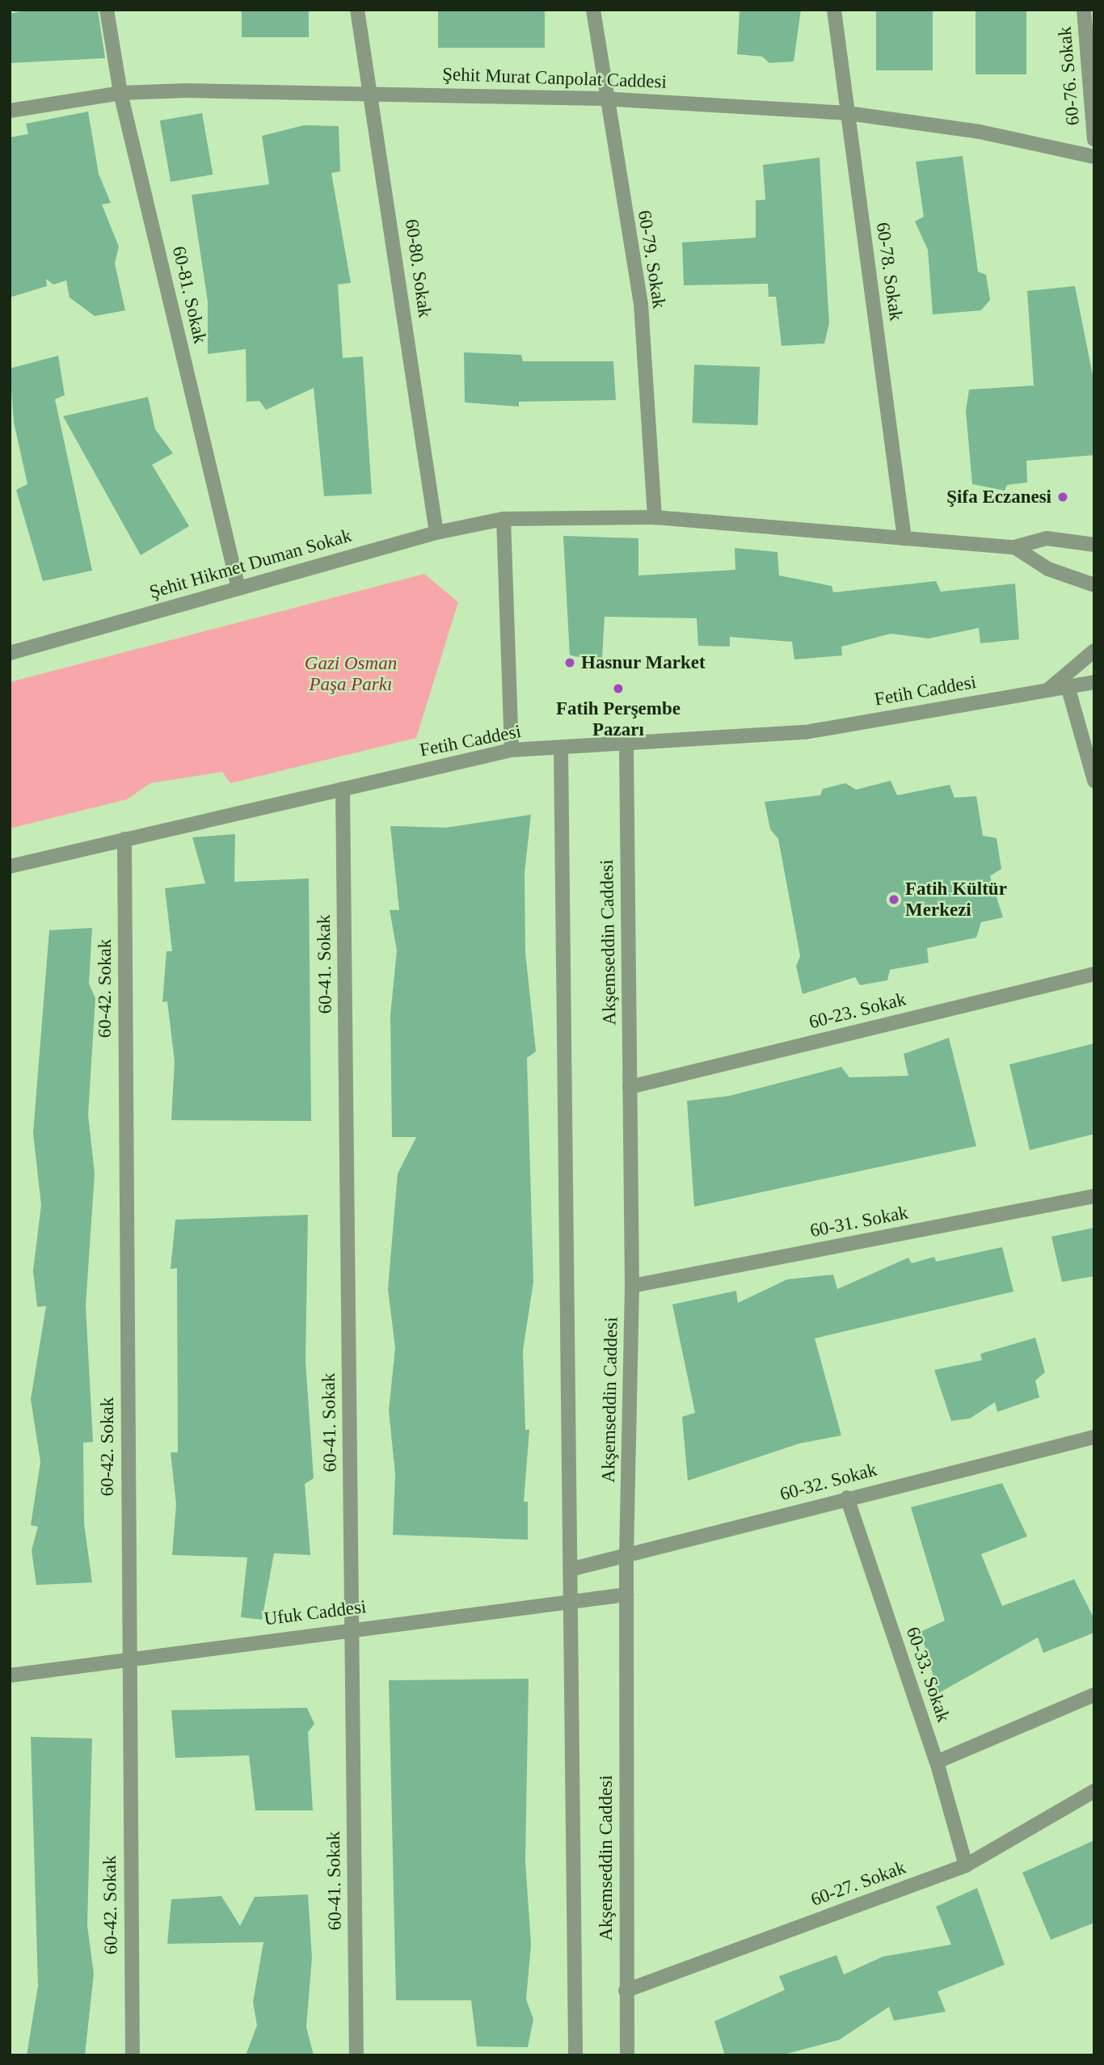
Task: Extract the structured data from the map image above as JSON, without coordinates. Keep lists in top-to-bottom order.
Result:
{
  "streets": {
    "street": [
      "60-76. Sokak",
      "Şehit Murat Canpolat Caddesi",
      "60-79. Sokak",
      "60-80. Sokak",
      "60-78. Sokak",
      "60-81. Sokak",
      "Şehit Hikmet Duman Sokak",
      "Fetih Caddesi",
      "Akşemseddin Caddesi",
      "60-41. Sokak",
      "60-42. Sokak",
      "60-23. Sokak",
      "60-31. Sokak",
      "60-32. Sokak",
      "Ufuk Caddesi",
      "60-33. Sokak",
      "60-27. Sokak"
    ]
  },
  "crossings": [
    ["Şehit Murat Canpolat Caddesi", "60-79. Sokak"],
    ["Şehit Murat Canpolat Caddesi", "60-80. Sokak"],
    ["Şehit Murat Canpolat Caddesi", "60-78. Sokak"],
    ["Şehit Murat Canpolat Caddesi", "60-81. Sokak"],
    ["60-79. Sokak", "Şehit Hikmet Duman Sokak"],
    ["60-80. Sokak", "Şehit Hikmet Duman Sokak"],
    ["60-78. Sokak", "Şehit Hikmet Duman Sokak"],
    ["60-81. Sokak", "Şehit Hikmet Duman Sokak"],
    ["Fetih Caddesi", "Akşemseddin Caddesi"],
    ["Fetih Caddesi", "60-41. Sokak"],
    ["Fetih Caddesi", "60-42. Sokak"],
    ["Akşemseddin Caddesi", "60-23. Sokak"],
    ["Akşemseddin Caddesi", "60-31. Sokak"],
    ["Akşemseddin Caddesi", "60-32. Sokak"],
    ["Akşemseddin Caddesi", "Ufuk Caddesi"],
    ["Akşemseddin Caddesi", "60-27. Sokak"],
    ["60-41. Sokak", "Ufuk Caddesi"],
    ["60-42. Sokak", "Ufuk Caddesi"],
    ["60-32. Sokak", "60-33. Sokak"],
    ["60-33. Sokak", "60-27. Sokak"]
  ],
  "parks": ["Gazi Osman Paşa Parkı"],
  "places": [
    "Şifa Eczanesi",
    "Hasnur Market",
    "Fatih Perşembe Pazarı",
    "Fatih Kültür Merkezi"
  ]
}
